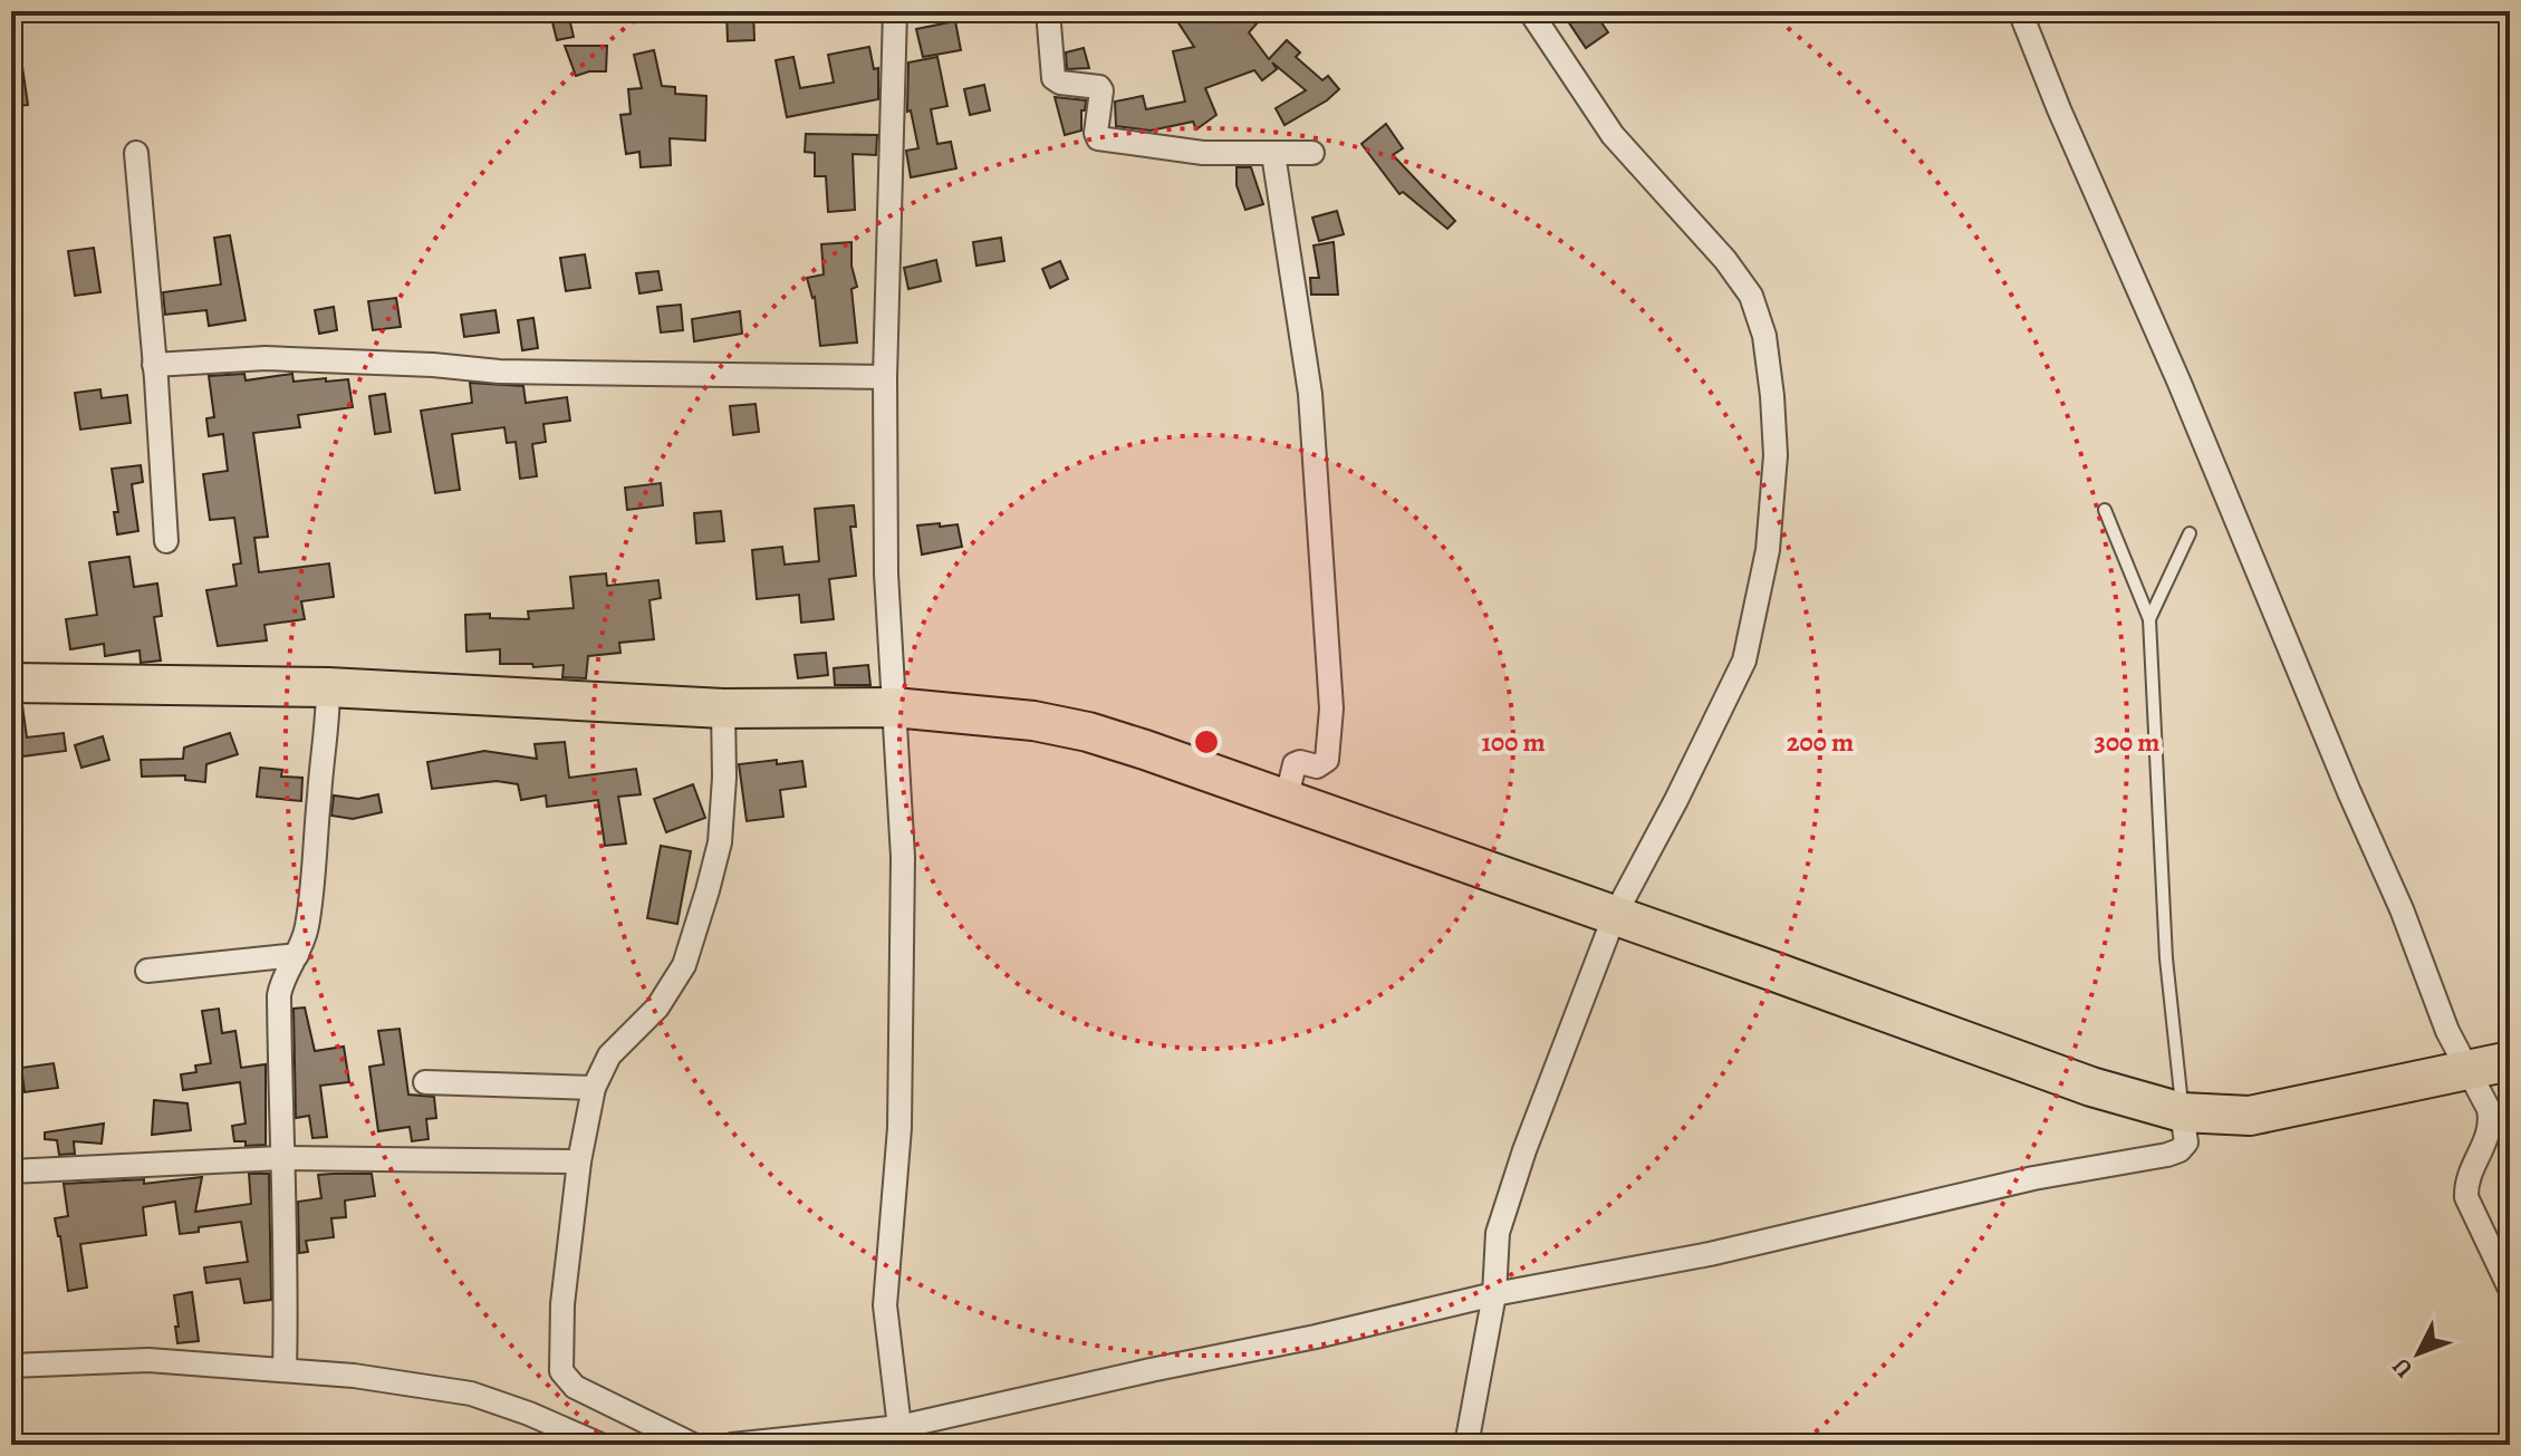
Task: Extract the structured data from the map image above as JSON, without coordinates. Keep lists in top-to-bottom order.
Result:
{
  "north": "bottom left",
  "rings": ["100 m", "200 m", "300 m"]
}
